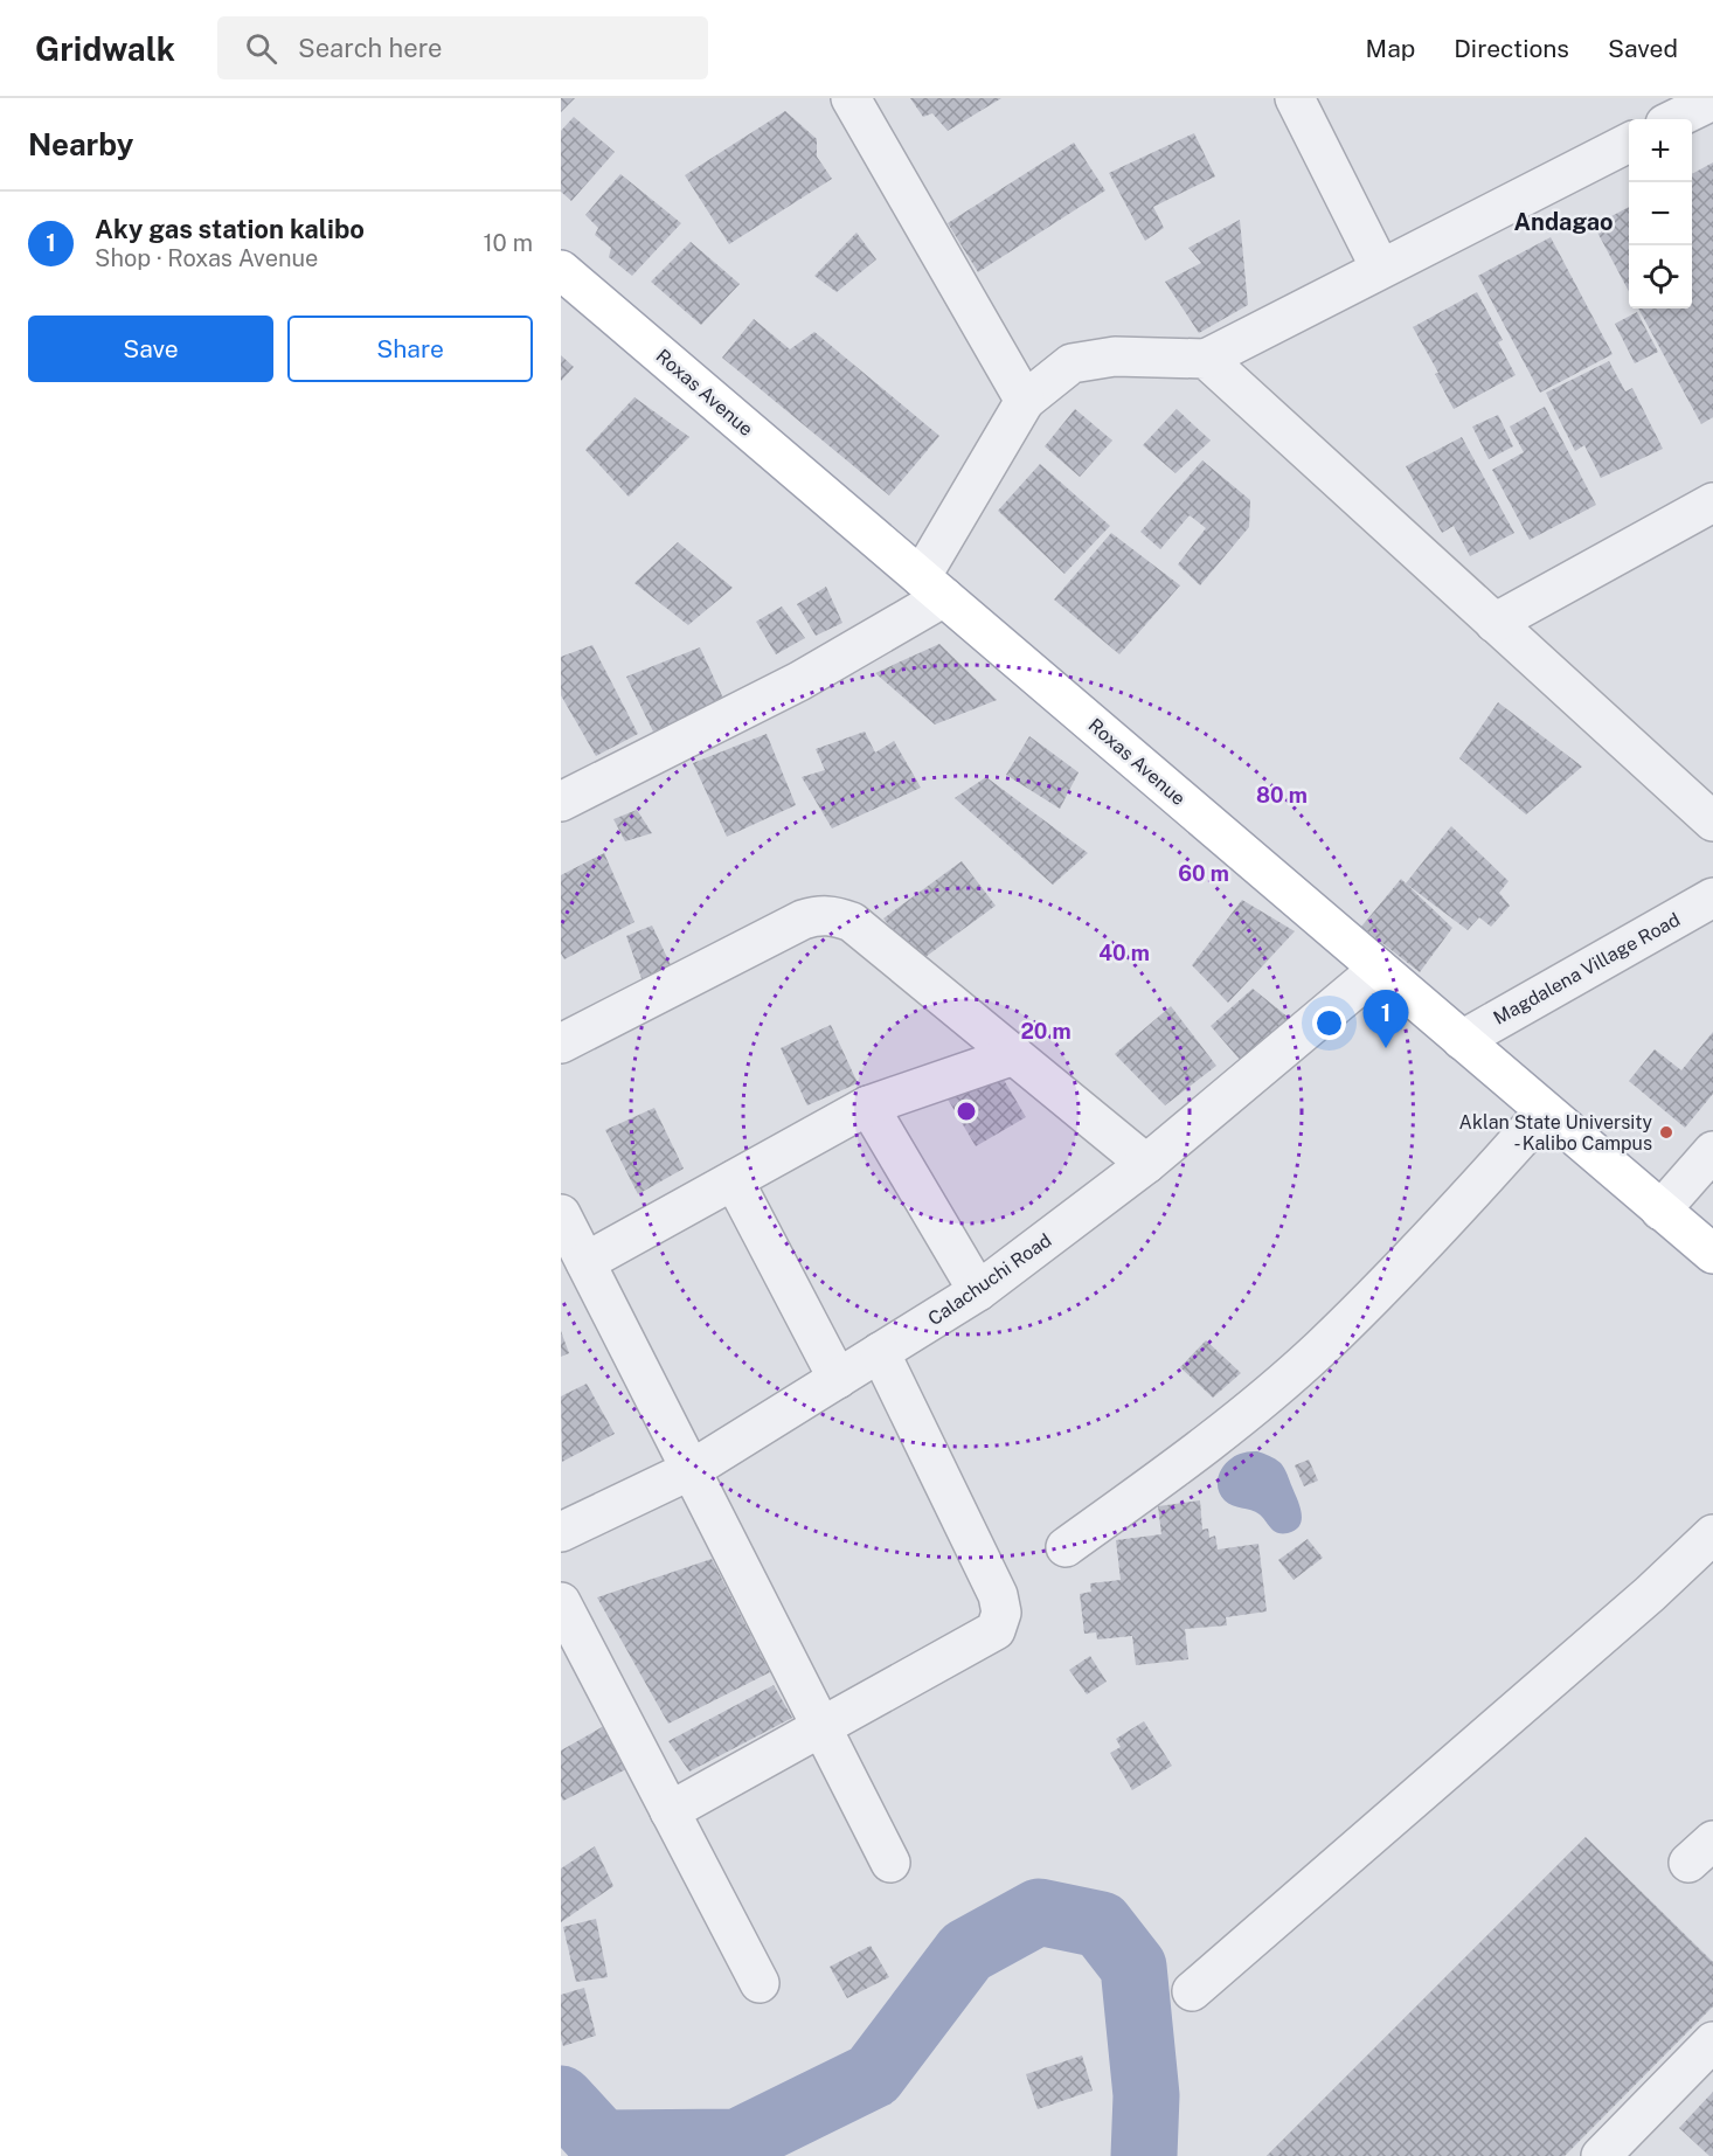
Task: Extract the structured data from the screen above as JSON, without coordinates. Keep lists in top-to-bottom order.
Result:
{
  "streets": {
    "main road": ["Roxas Avenue"],
    "street": ["Magdalena Village Road", "Calachuchi Road"]
  },
  "crossings": [
    ["Roxas Avenue", "Magdalena Village Road"],
    ["Roxas Avenue", "Calachuchi Road"]
  ],
  "districts": ["Andagao"],
  "places": ["Aklan State University - Kalibo Campus"],
  "page": {
    "header": "Gridwalk",
    "search": "Search here",
    "nav": ["Map", "Directions", "Saved"],
    "heading": "Nearby",
    "map_buttons": ["+", "−"],
    "list": [
      {
        "mark": "1",
        "name": "Aky gas station kalibo",
        "note": "Shop · Roxas Avenue",
        "value": "10 m"
      }
    ],
    "buttons": ["Save", "Share"],
    "pins": "1"
  },
  "rings": [
    "80 m",
    "60 m",
    "40 m",
    "20 m"
  ]
}
